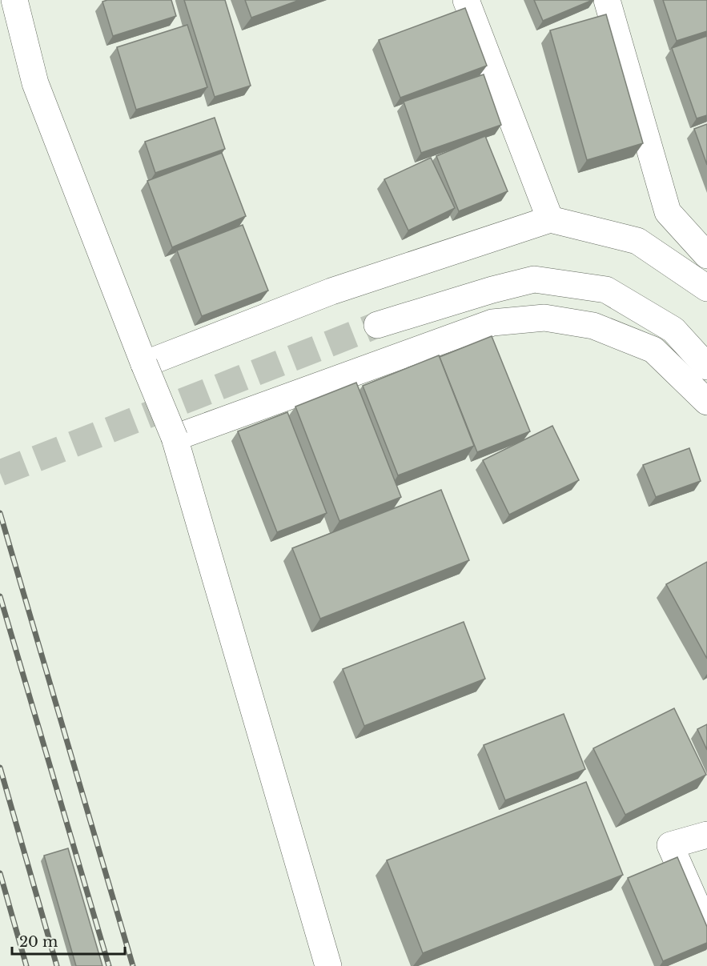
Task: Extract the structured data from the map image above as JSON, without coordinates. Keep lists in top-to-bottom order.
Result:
{
  "scale_bar": "20 m"
}
